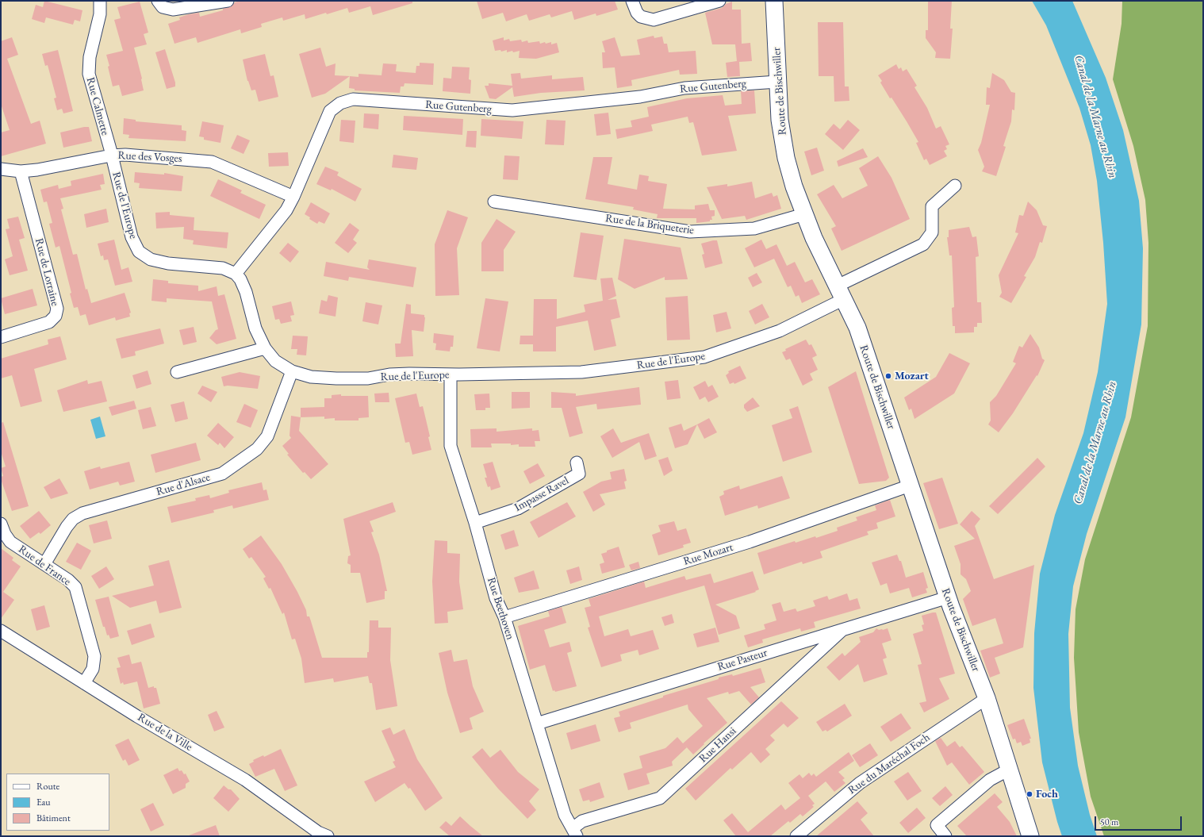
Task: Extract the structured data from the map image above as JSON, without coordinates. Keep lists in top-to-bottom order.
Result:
{
  "streets": {
    "main road": ["Route de Bischwiller"],
    "street": [
      "Rue Gutenberg",
      "Rue Calmette",
      "Rue des Vosges",
      "Rue de l'Europe",
      "Rue de la Briqueterie",
      "Rue de Lorraine",
      "Rue d'Alsace",
      "Impasse Ravel",
      "Rue Mozart",
      "Rue de France",
      "Rue Beethoven",
      "Rue Pasteur",
      "Rue de la Ville",
      "Rue Hansi",
      "Rue du Maréchal Foch"
    ]
  },
  "crossings": [
    ["Rue Gutenberg", "Route de Bischwiller"],
    ["Rue Gutenberg", "Rue des Vosges"],
    ["Rue Gutenberg", "Rue de l'Europe"],
    ["Route de Bischwiller", "Rue de l'Europe"],
    ["Route de Bischwiller", "Rue de la Briqueterie"],
    ["Route de Bischwiller", "Rue Mozart"],
    ["Route de Bischwiller", "Rue Pasteur"],
    ["Route de Bischwiller", "Rue du Maréchal Foch"],
    ["Rue Calmette", "Rue des Vosges"],
    ["Rue Calmette", "Rue de l'Europe"],
    ["Rue des Vosges", "Rue de l'Europe"],
    ["Rue des Vosges", "Rue de Lorraine"],
    ["Rue de l'Europe", "Rue d'Alsace"],
    ["Rue de l'Europe", "Rue Beethoven"],
    ["Rue d'Alsace", "Rue de France"],
    ["Impasse Ravel", "Rue Beethoven"],
    ["Rue Mozart", "Rue Beethoven"],
    ["Rue de France", "Rue de la Ville"],
    ["Rue Beethoven", "Rue Pasteur"],
    ["Rue Beethoven", "Rue Hansi"],
    ["Rue Pasteur", "Rue Hansi"]
  ],
  "water": ["Canal de la Marne au Rhin"],
  "places": ["Mozart", "Foch"],
  "legend": ["Route", "Eau", "Bâtiment"],
  "scale_bar": "50 m"
}
